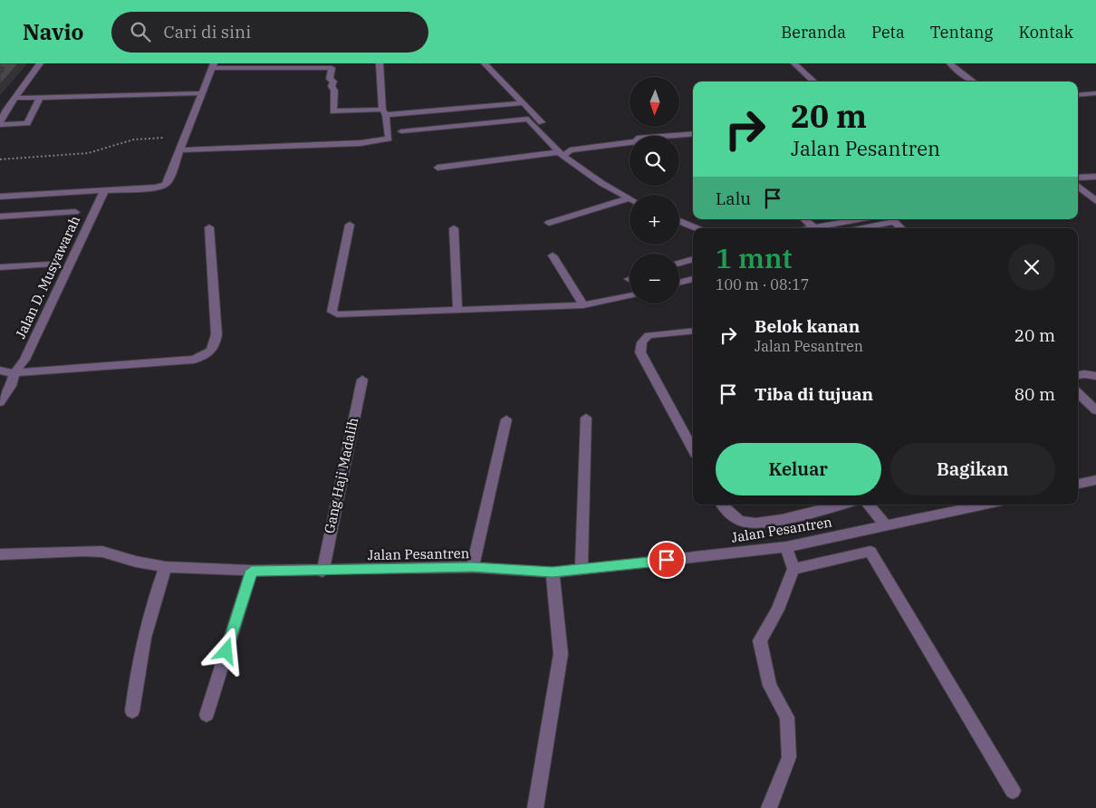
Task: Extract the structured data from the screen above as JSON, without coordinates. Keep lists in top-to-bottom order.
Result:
{
  "streets": {
    "street": ["Jalan D. Musyawarah", "Gang Haji Madalih", "Jalan Pesantren"]
  },
  "crossings": [
    ["Gang Haji Madalih", "Jalan Pesantren"]
  ],
  "north": "bottom",
  "page": {
    "header": "Navio",
    "search": "Cari di sini",
    "nav": [
      "Beranda",
      "Peta",
      "Tentang",
      "Kontak"
    ],
    "map_buttons": ["+", "−"],
    "turn": ["20 m", "Jalan Pesantren"],
    "then": "Lalu",
    "heading": ["1 mnt", "100 m · 08:17"],
    "list": [
      {
        "name": "Belok kanan",
        "note": "Jalan Pesantren",
        "value": "20 m"
      },
      {
        "name": "Tiba di tujuan",
        "value": "80 m"
      }
    ],
    "buttons": ["Keluar", "Bagikan"]
  }
}
